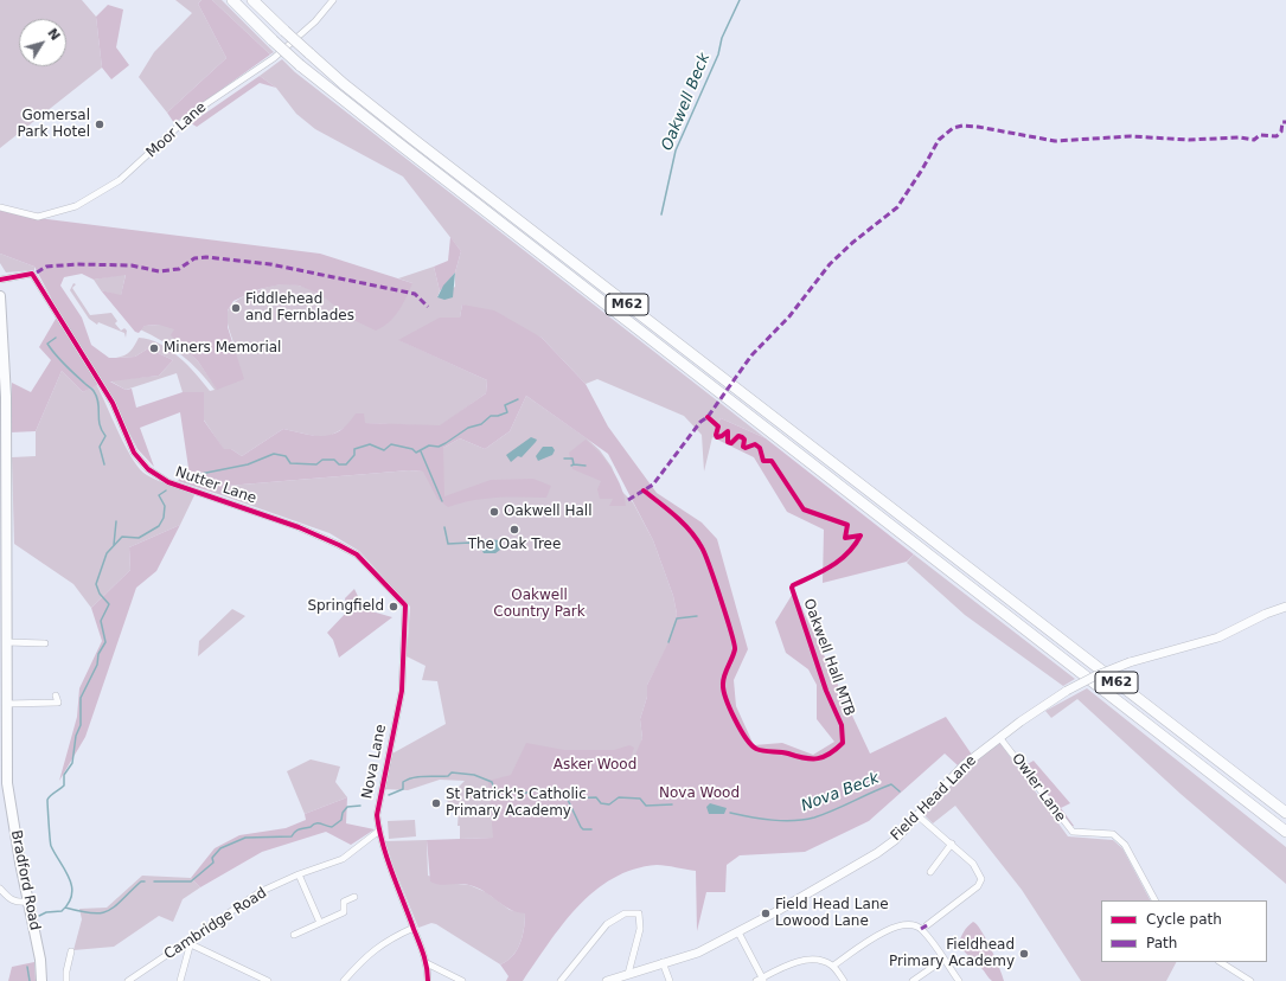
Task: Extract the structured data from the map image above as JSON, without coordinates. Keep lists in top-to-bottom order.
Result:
{
  "streets": {
    "highway": ["M62"],
    "main road": ["Field Head Lane", "Bradford Road"],
    "street": [
      "Moor Lane",
      "Nutter Lane",
      "Nova Lane",
      "Owler Lane",
      "Cambridge Road"
    ],
    "cycle path": ["Oakwell Hall MTB"]
  },
  "crossings": [
    ["Nutter Lane", "Nova Lane"],
    ["Nova Lane", "Cambridge Road"],
    ["Owler Lane", "Field Head Lane"]
  ],
  "water": ["Oakwell Beck", "Nova Beck"],
  "parks": ["Oakwell Country Park", "Asker Wood", "Nova Wood"],
  "places": [
    "Gomersal Park Hotel",
    "Fiddlehead and Fernblades",
    "Miners Memorial",
    "Oakwell Hall",
    "The Oak Tree",
    "Springfield",
    "St Patrick's Catholic Primary Academy",
    "Field Head Lane Lowood Lane",
    "Fieldhead Primary Academy"
  ],
  "legend": ["Cycle path", "Path"],
  "north": "top right"
}
